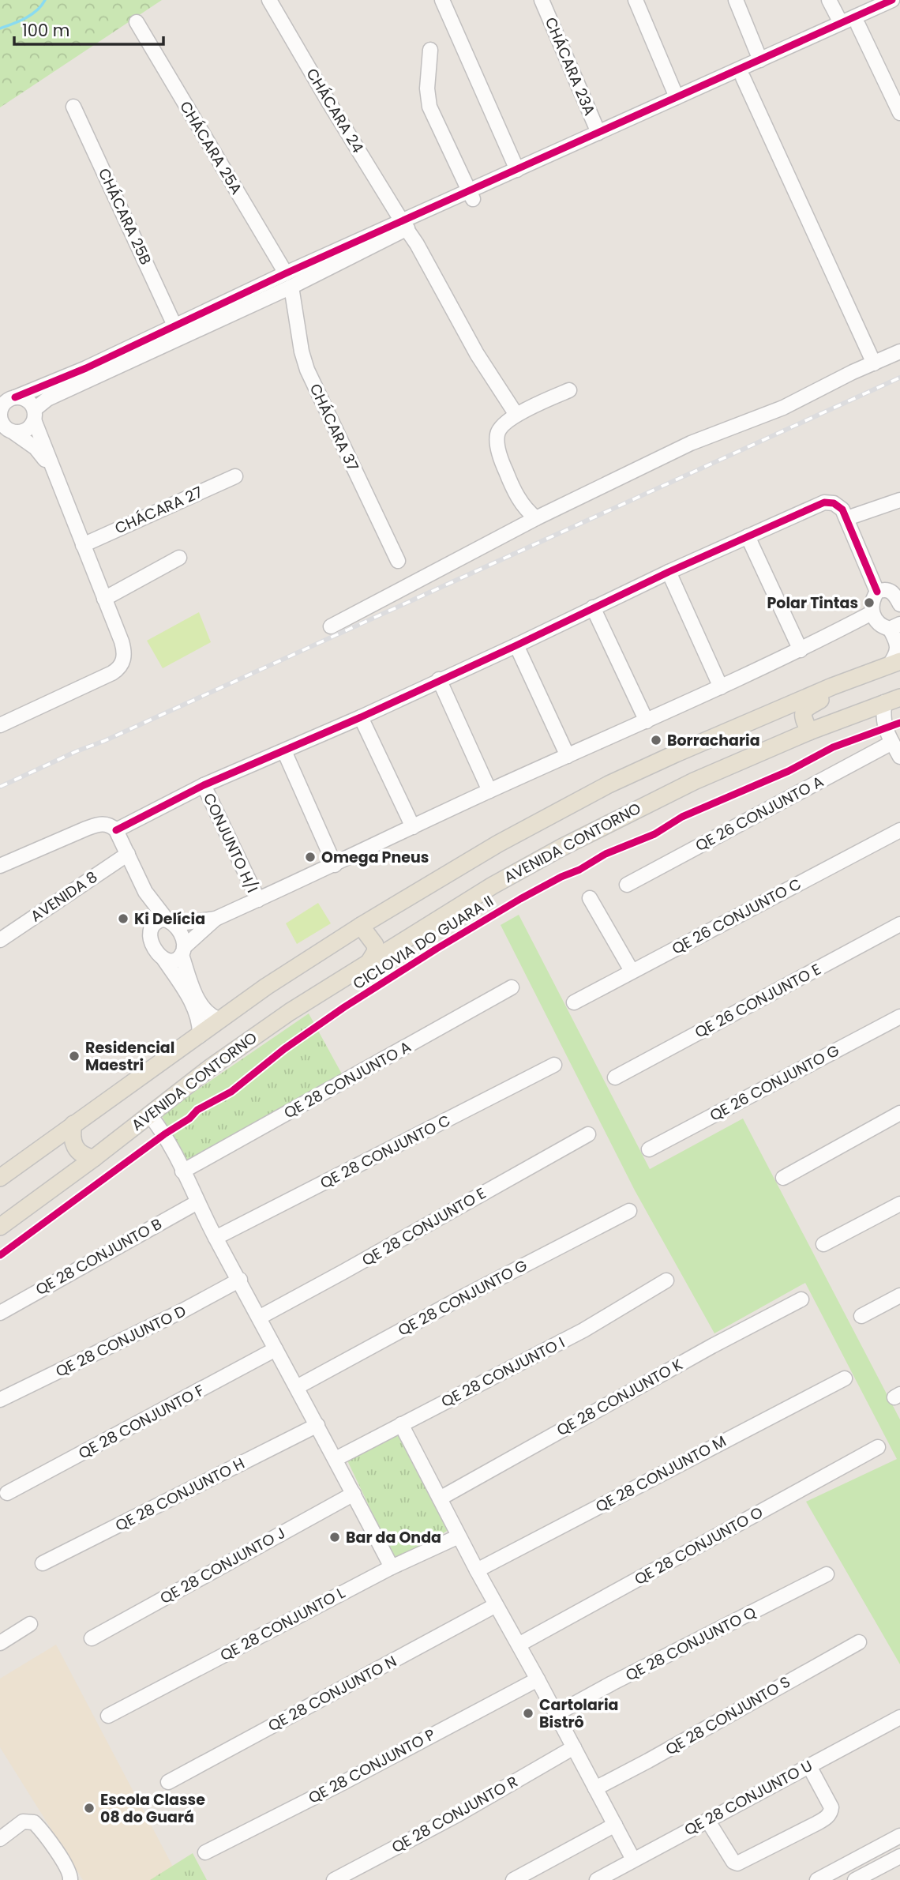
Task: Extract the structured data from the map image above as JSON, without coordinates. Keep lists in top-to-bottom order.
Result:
{
  "streets": {
    "main road": ["AVENIDA CONTORNO"],
    "street": [
      "CHÁCARA 23A",
      "CHÁCARA 24",
      "CHÁCARA 25A",
      "CHÁCARA 25B",
      "CHÁCARA 37",
      "CHÁCARA 27",
      "QE 26 CONJUNTO A",
      "CONJUNTO H/I",
      "AVENIDA 8",
      "QE 26 CONJUNTO C",
      "QE 26 CONJUNTO E",
      "QE 28 CONJUNTO A",
      "QE 26 CONJUNTO G",
      "QE 28 CONJUNTO C",
      "QE 28 CONJUNTO E",
      "QE 28 CONJUNTO B",
      "QE 28 CONJUNTO G",
      "QE 28 CONJUNTO D",
      "QE 28 CONJUNTO I",
      "QE 28 CONJUNTO K",
      "QE 28 CONJUNTO F",
      "QE 28 CONJUNTO M",
      "QE 28 CONJUNTO H",
      "QE 28 CONJUNTO O",
      "QE 28 CONJUNTO J",
      "QE 28 CONJUNTO L",
      "QE 28 CONJUNTO Q",
      "QE 28 CONJUNTO N",
      "QE 28 CONJUNTO S",
      "QE 28 CONJUNTO P",
      "QE 28 CONJUNTO U",
      "QE 28 CONJUNTO R"
    ],
    "cycle path": ["CICLOVIA DO GUARA II"]
  },
  "crossings": [
    ["CHÁCARA 25A", "CHÁCARA 37"]
  ],
  "places": [
    "Polar Tintas",
    "Borracharia",
    "Omega Pneus",
    "Ki Delícia",
    "Residencial Maestri",
    "Bar da Onda",
    "Cartolaria Bistrô",
    "Escola Classe 08 do Guará"
  ],
  "scale_bar": "100 m"
}
